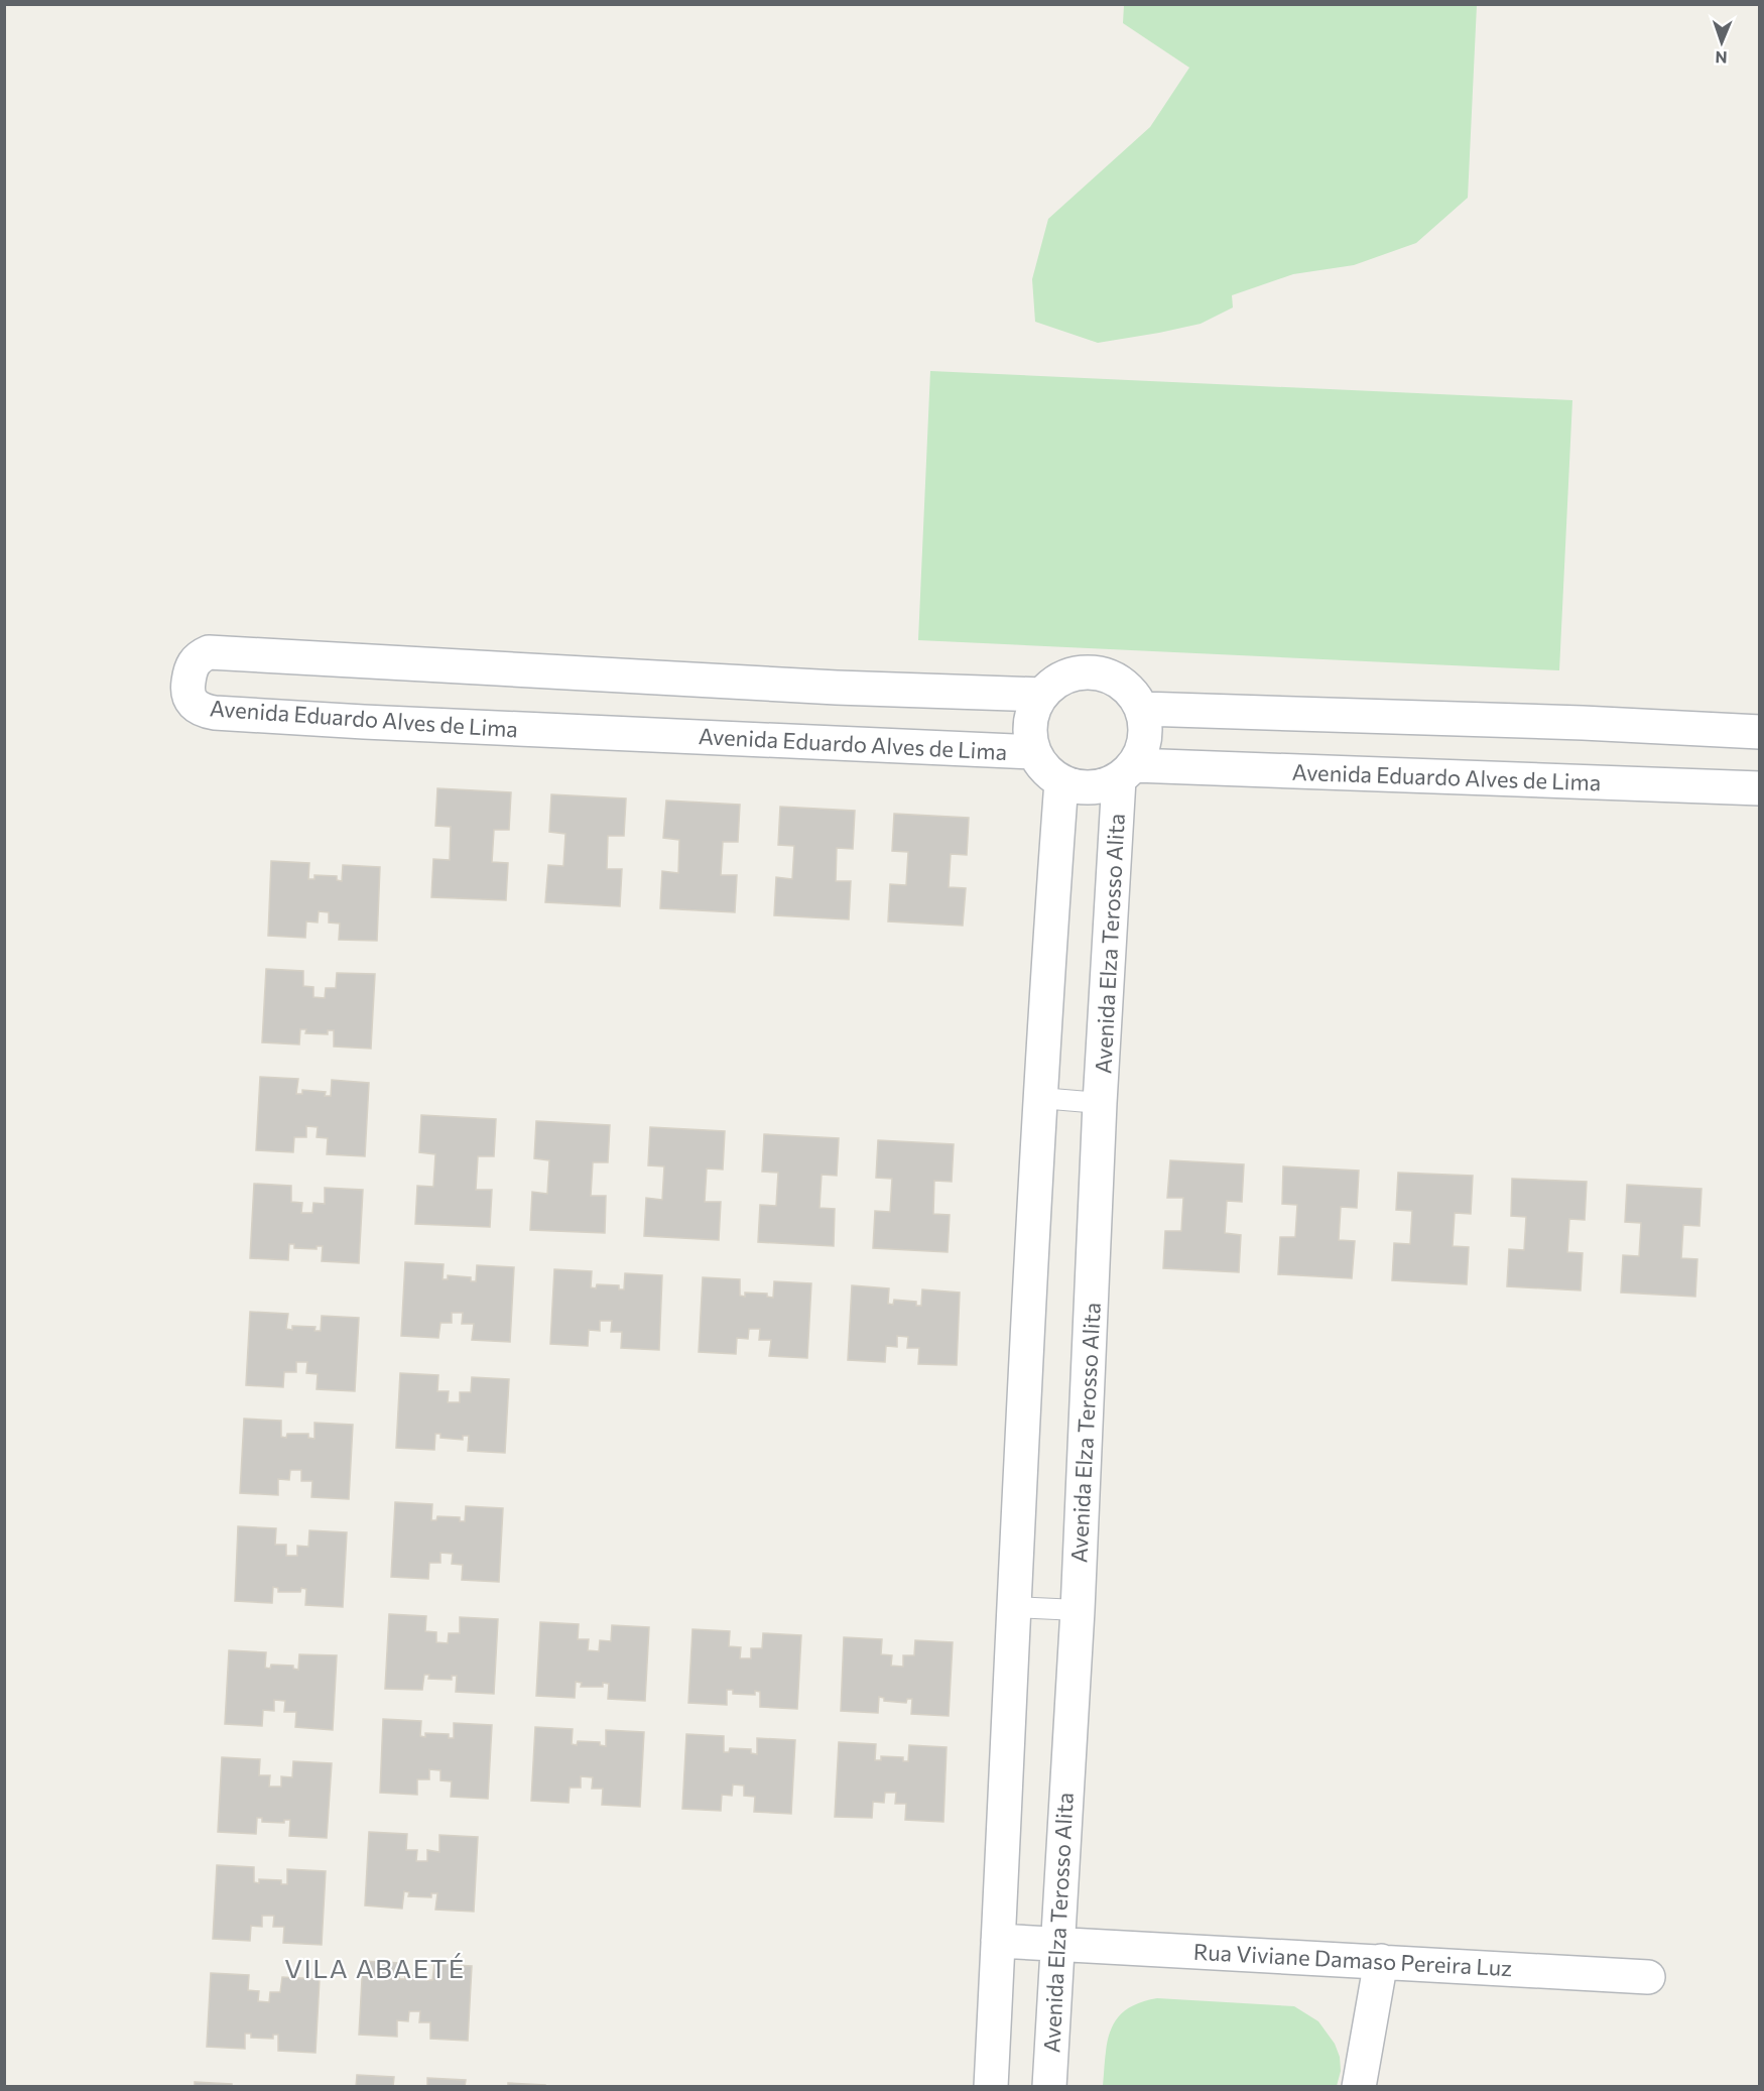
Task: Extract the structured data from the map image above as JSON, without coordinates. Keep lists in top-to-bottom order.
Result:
{
  "streets": {
    "street": ["Avenida Eduardo Alves de Lima", "Avenida Elza Terosso Alita", "Rua Viviane Damaso Pereira Luz"]
  },
  "crossings": [
    ["Avenida Eduardo Alves de Lima", "Avenida Elza Terosso Alita"],
    ["Avenida Elza Terosso Alita", "Rua Viviane Damaso Pereira Luz"]
  ],
  "districts": ["VILA ABAETÉ"],
  "north": "bottom"
}
